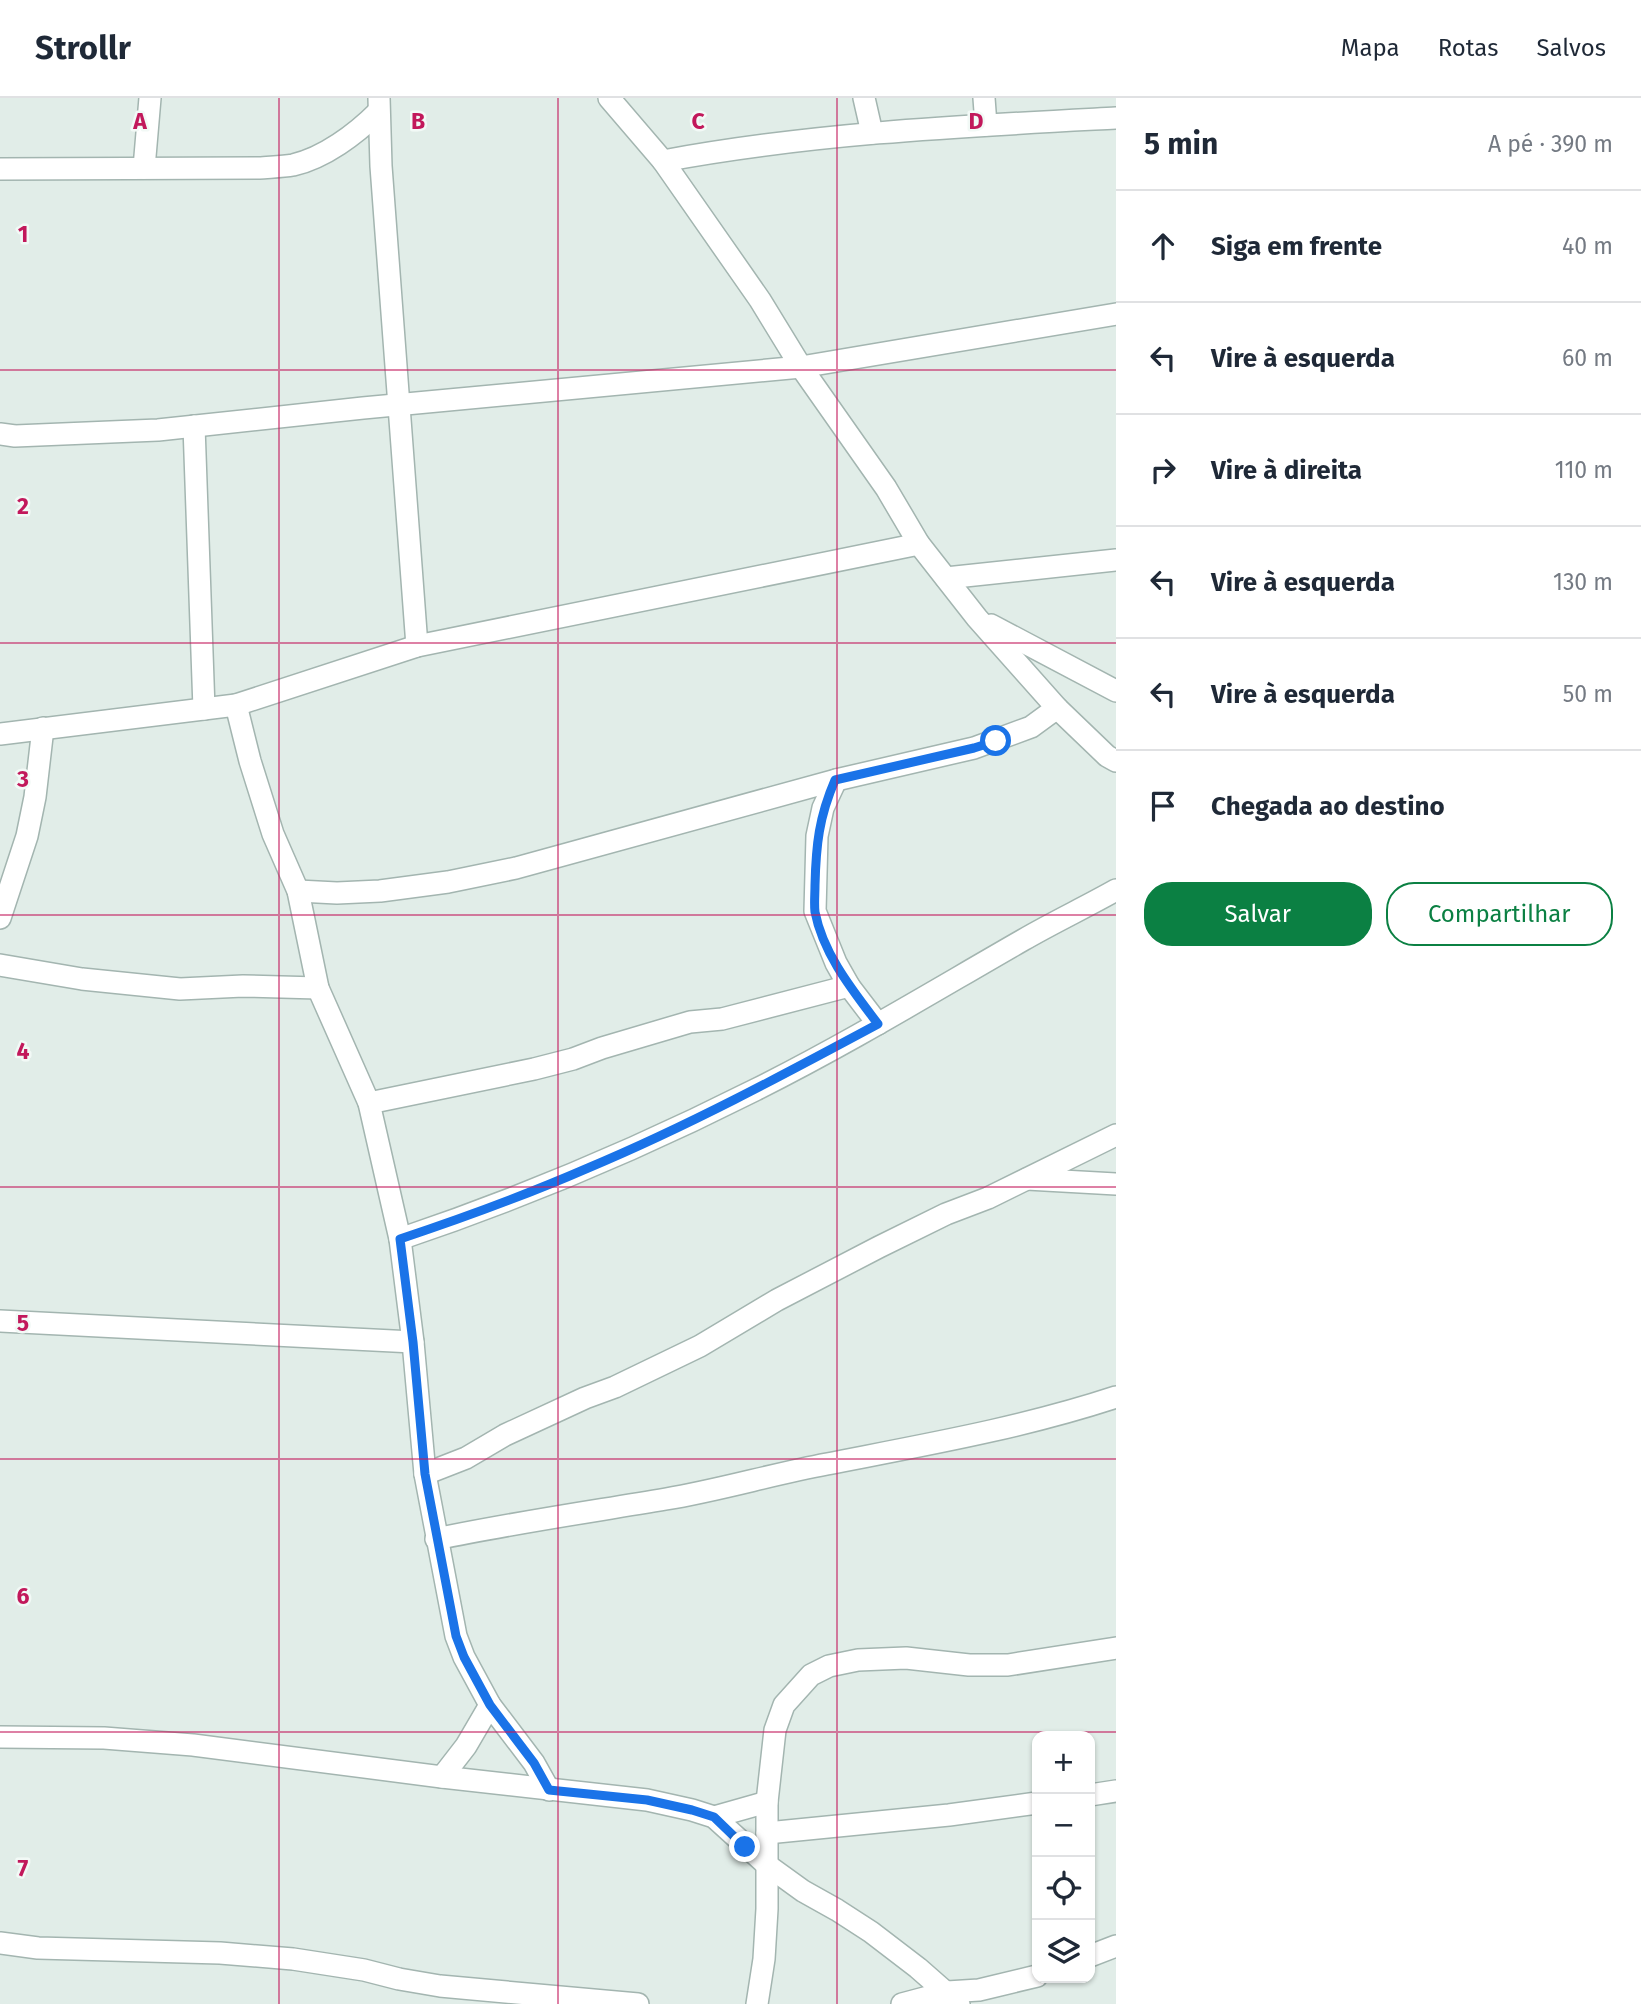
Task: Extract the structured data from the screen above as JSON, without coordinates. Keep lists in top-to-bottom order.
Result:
{
  "page": {
    "header": "Strollr",
    "nav": ["Mapa", "Rotas", "Salvos"],
    "heading": ["5 min", "A pé · 390 m"],
    "list": [
      ["Siga em frente", "40 m"],
      ["Vire à esquerda", "60 m"],
      ["Vire à direita", "110 m"],
      ["Vire à esquerda", "130 m"],
      ["Vire à esquerda", "50 m"],
      "Chegada ao destino"
    ],
    "buttons": ["Salvar", "Compartilhar"],
    "map_buttons": ["+", "−"]
  },
  "grid": {
    "columns": [
      "A",
      "B",
      "C",
      "D"
    ],
    "rows": [
      "1",
      "2",
      "3",
      "4",
      "5",
      "6",
      "7"
    ]
  }
}
